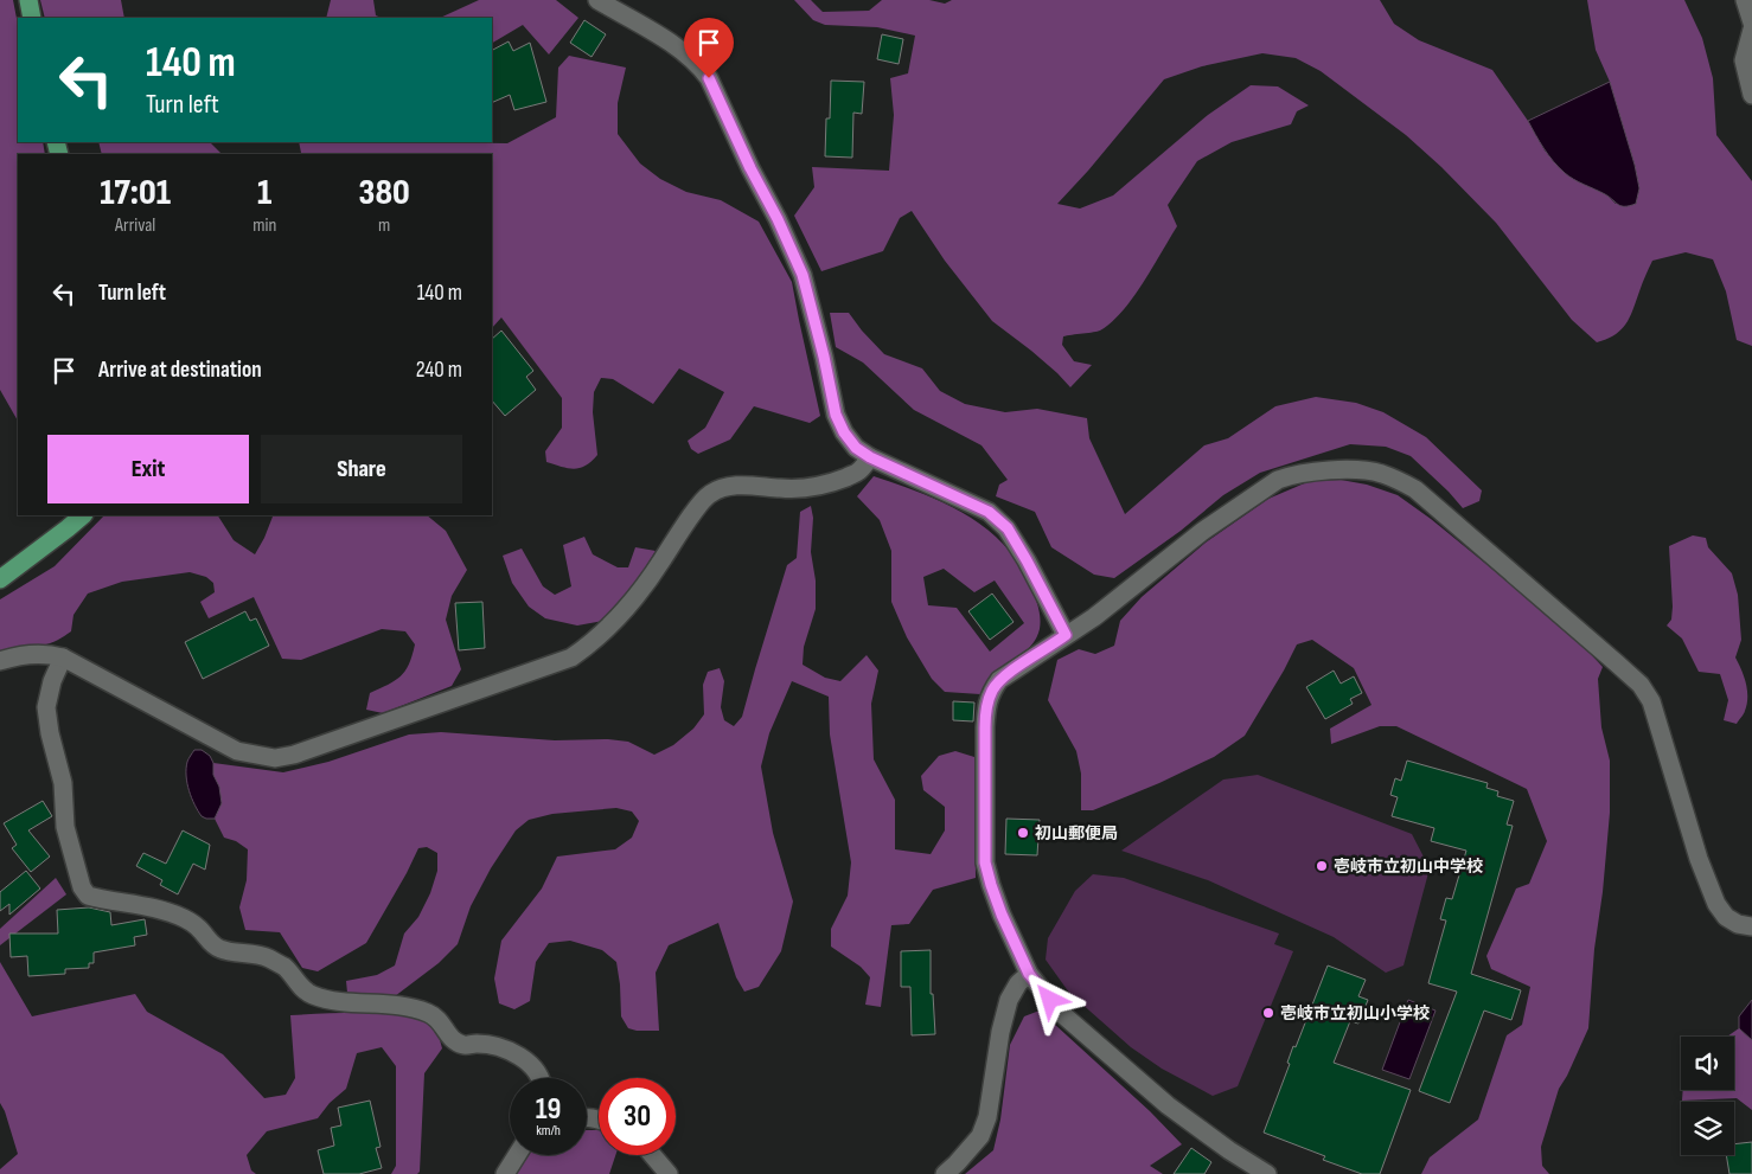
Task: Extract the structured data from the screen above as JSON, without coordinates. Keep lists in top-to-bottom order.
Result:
{
  "places": ["初山郵便局", "壱岐市立初山中学校", "壱岐市立初山小学校"],
  "page": {
    "turn": ["140 m", "Turn left"],
    "eta": [
      "17:01",
      "Arrival",
      "1",
      "min",
      "380",
      "m"
    ],
    "list": [
      {
        "name": "Turn left",
        "value": "140 m"
      },
      {
        "name": "Arrive at destination",
        "value": "240 m"
      }
    ],
    "buttons": ["Exit", "Share"],
    "speed": "19 km/h",
    "limit": "30"
  }
}
